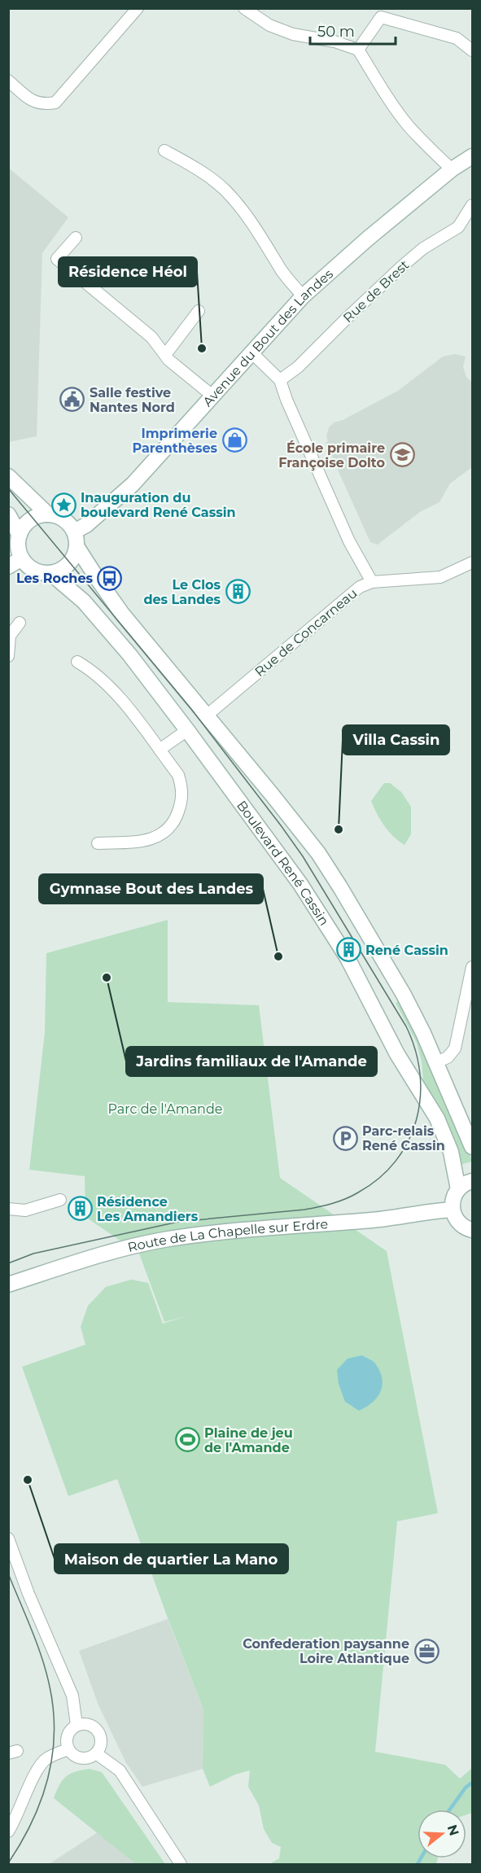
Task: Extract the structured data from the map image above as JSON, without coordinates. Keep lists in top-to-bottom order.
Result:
{
  "streets": {
    "main road": ["Avenue du Bout des Landes", "Boulevard René Cassin", "Route de La Chapelle sur Erdre"],
    "street": ["Rue de Brest", "Rue de Concarneau"]
  },
  "crossings": [
    ["Avenue du Bout des Landes", "Boulevard René Cassin"]
  ],
  "parks": ["Parc de l'Amande"],
  "places": {
    "other": [
      "Résidence Héol",
      "Villa Cassin",
      "Gymnase Bout des Landes",
      "Jardins familiaux de l'Amande",
      "Maison de quartier La Mano"
    ],
    "public building": ["Salle festive Nantes Nord"],
    "shop": ["Imprimerie Parenthèses"],
    "school or university": ["École primaire Françoise Dolto"],
    "place": ["Inauguration du boulevard René Cassin"],
    "bus stop": ["Les Roches"],
    "building": ["Le Clos des Landes", "René Cassin", "Résidence Les Amandiers"],
    "parking": ["Parc-relais René Cassin"],
    "sports": ["Plaine de jeu de l'Amande"],
    "office": ["Confederation paysanne Loire Atlantique"]
  },
  "scale_bar": "50 m",
  "north": "right"
}
